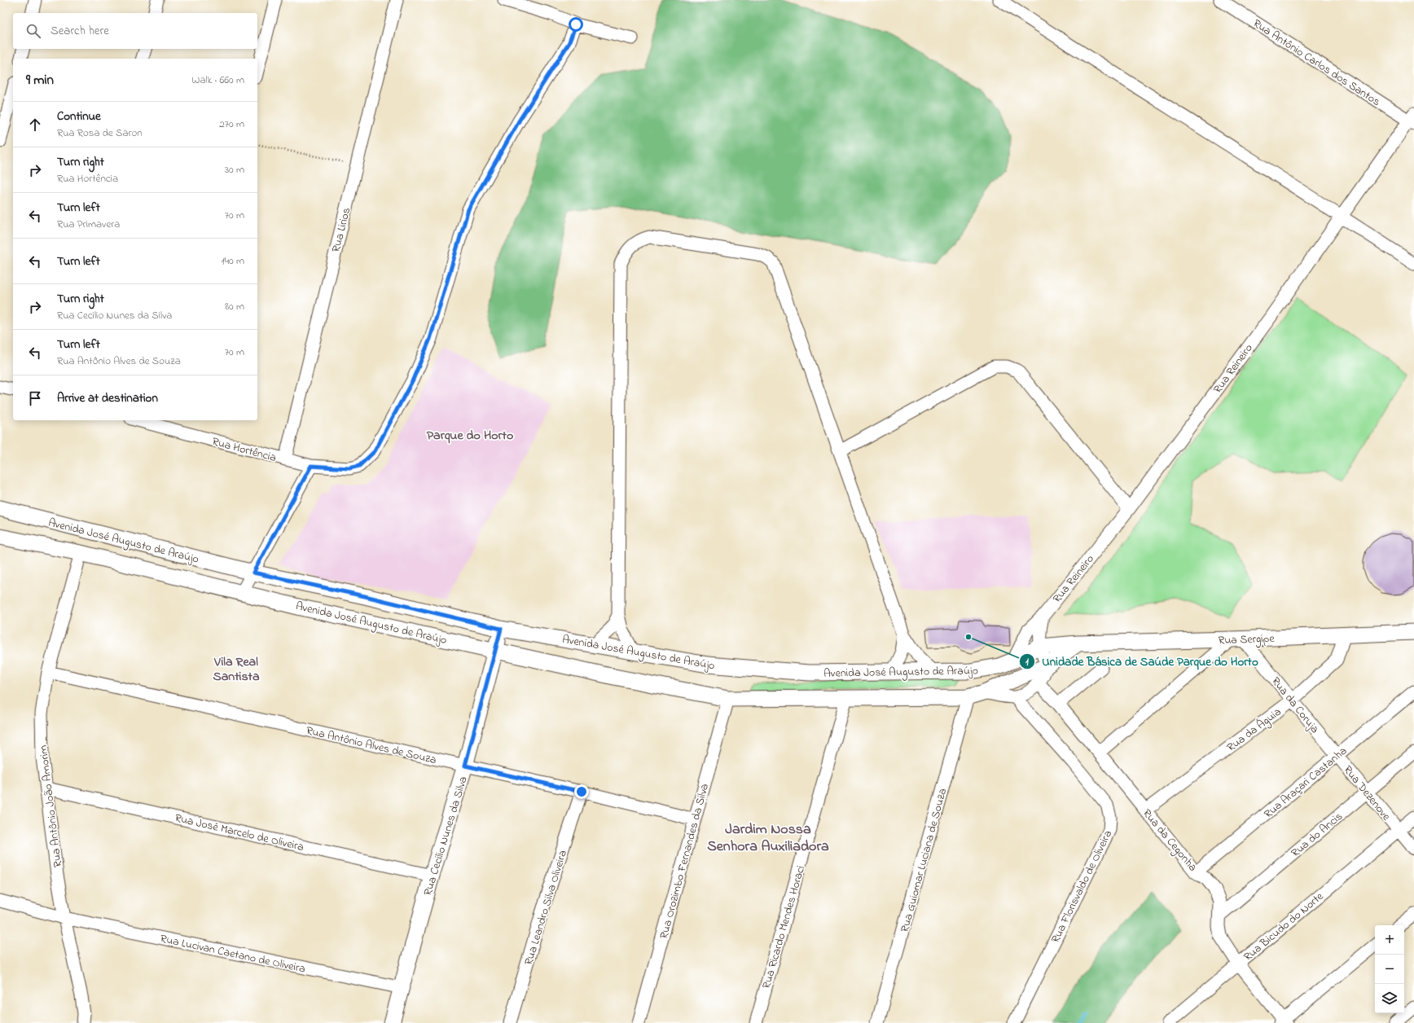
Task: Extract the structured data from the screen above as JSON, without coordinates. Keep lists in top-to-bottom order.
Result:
{
  "streets": {
    "street": [
      "Rua Antônio Carlos dos Santos",
      "Rua Lirios",
      "Rua Reineiro",
      "Rua Hortência",
      "Avenida José Augusto de Araújo",
      "Rua Sergipe",
      "Rua da Coruja",
      "Rua da Águia",
      "Rua Antônio Alves de Souza",
      "Rua Araçari Castanha",
      "Rua Dezenove",
      "Rua Antônio João Amorim",
      "Rua José Marcelo de Oliveira",
      "Rua do Ancis",
      "Rua Cecilio Nunes da Silva",
      "Rua da Cegonha",
      "Rua Guiomar Luciana de Souza",
      "Rua Orozimbo Fernandes da Silva",
      "Rua Florisvaldo de Oliveira",
      "Rua Leandro Silva Oliveira",
      "Rua Bicudo do Norte",
      "Rua Ricardo Mendes Horaci",
      "Rua Lucivan Caetano de Oliveira"
    ]
  },
  "crossings": [
    ["Rua Antônio Carlos dos Santos", "Rua Reineiro"],
    ["Rua Lirios", "Rua Hortência"],
    ["Rua Reineiro", "Avenida José Augusto de Araújo"],
    ["Avenida José Augusto de Araújo", "Rua Sergipe"],
    ["Avenida José Augusto de Araújo", "Rua Antônio João Amorim"],
    ["Avenida José Augusto de Araújo", "Rua Cecilio Nunes da Silva"],
    ["Avenida José Augusto de Araújo", "Rua Guiomar Luciana de Souza"],
    ["Avenida José Augusto de Araújo", "Rua Orozimbo Fernandes da Silva"],
    ["Avenida José Augusto de Araújo", "Rua Ricardo Mendes Horaci"],
    ["Rua Sergipe", "Rua da Coruja"],
    ["Rua Sergipe", "Rua da Águia"],
    ["Rua da Coruja", "Rua da Águia"],
    ["Rua da Coruja", "Rua Araçari Castanha"],
    ["Rua da Coruja", "Rua Dezenove"],
    ["Rua da Águia", "Rua da Cegonha"],
    ["Rua Antônio Alves de Souza", "Rua Antônio João Amorim"],
    ["Rua Antônio Alves de Souza", "Rua Cecilio Nunes da Silva"],
    ["Rua Antônio Alves de Souza", "Rua Orozimbo Fernandes da Silva"],
    ["Rua Antônio Alves de Souza", "Rua Leandro Silva Oliveira"],
    ["Rua Araçari Castanha", "Rua Dezenove"],
    ["Rua Araçari Castanha", "Rua da Cegonha"],
    ["Rua Dezenove", "Rua do Ancis"],
    ["Rua Dezenove", "Rua Bicudo do Norte"],
    ["Rua Antônio João Amorim", "Rua José Marcelo de Oliveira"],
    ["Rua Antônio João Amorim", "Rua Lucivan Caetano de Oliveira"],
    ["Rua José Marcelo de Oliveira", "Rua Cecilio Nunes da Silva"],
    ["Rua do Ancis", "Rua da Cegonha"],
    ["Rua Cecilio Nunes da Silva", "Rua Lucivan Caetano de Oliveira"],
    ["Rua da Cegonha", "Rua Bicudo do Norte"]
  ],
  "districts": ["Parque do Horto", "Vila Real Santista", "Jardim Nossa Senhora Auxiliadora"],
  "places": ["Unidade Básica de Saúde Parque do Horto"],
  "page": {
    "search": "Search here",
    "heading": ["9 min", "Walk · 660 m"],
    "list": [
      ["Continue", "Rua Rosa de Saron", "270 m"],
      ["Turn right", "Rua Hortência", "30 m"],
      ["Turn left", "Rua Primavera", "70 m"],
      ["Turn left", "140 m"],
      ["Turn right", "Rua Cecilio Nunes da Silva", "80 m"],
      ["Turn left", "Rua Antônio Alves de Souza", "70 m"],
      "Arrive at destination"
    ],
    "map_buttons": ["+", "−"]
  }
}
